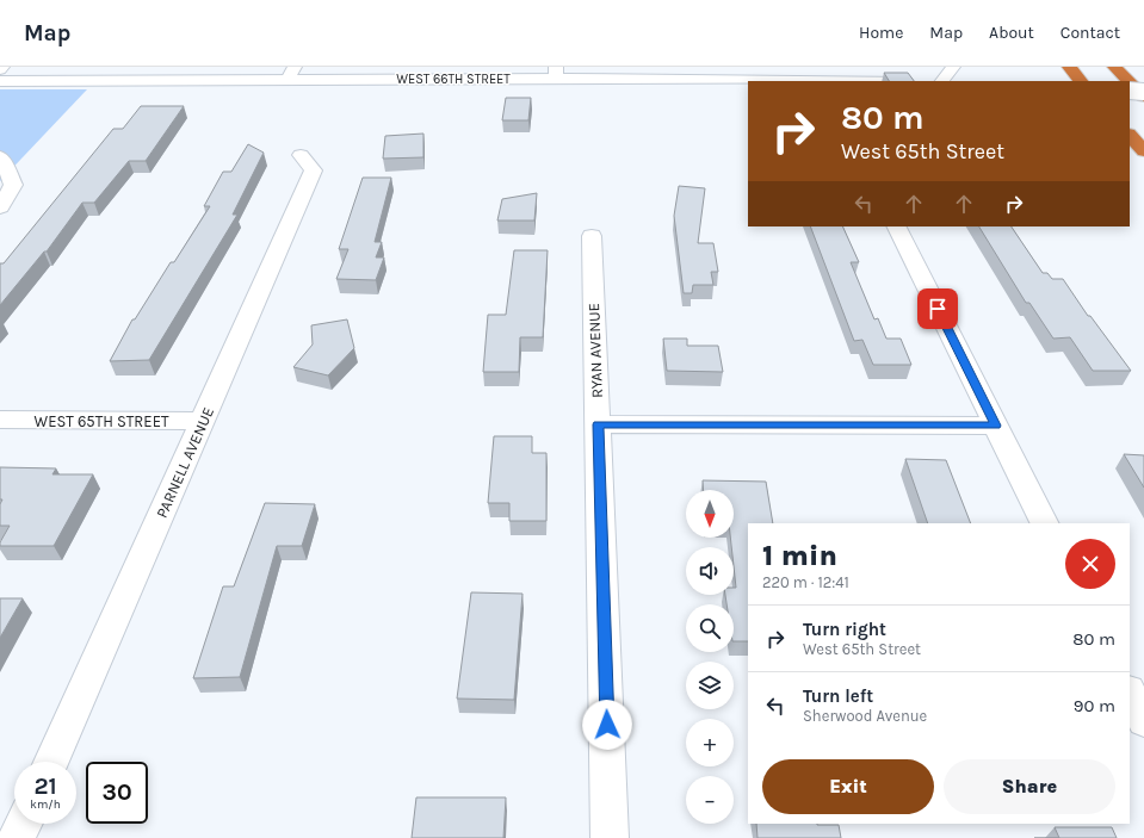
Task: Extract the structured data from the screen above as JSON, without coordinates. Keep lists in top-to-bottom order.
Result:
{
  "streets": {
    "street": [
      "WEST 66TH STREET",
      "RYAN AVENUE",
      "WEST 65TH STREET",
      "PARNELL AVENUE"
    ]
  },
  "crossings": [
    ["WEST 65TH STREET", "PARNELL AVENUE"]
  ],
  "north": "bottom",
  "page": {
    "header": "Map",
    "nav": [
      "Home",
      "Map",
      "About",
      "Contact"
    ],
    "turn": ["80 m", "West 65th Street"],
    "map_buttons": ["+", "−"],
    "heading": ["1 min", "220 m · 12:41"],
    "list": [
      {
        "name": "Turn right",
        "note": "West 65th Street",
        "value": "80 m"
      },
      {
        "name": "Turn left",
        "note": "Sherwood Avenue",
        "value": "90 m"
      }
    ],
    "buttons": ["Exit", "Share"],
    "speed": "21 km/h",
    "limit": "30"
  }
}
